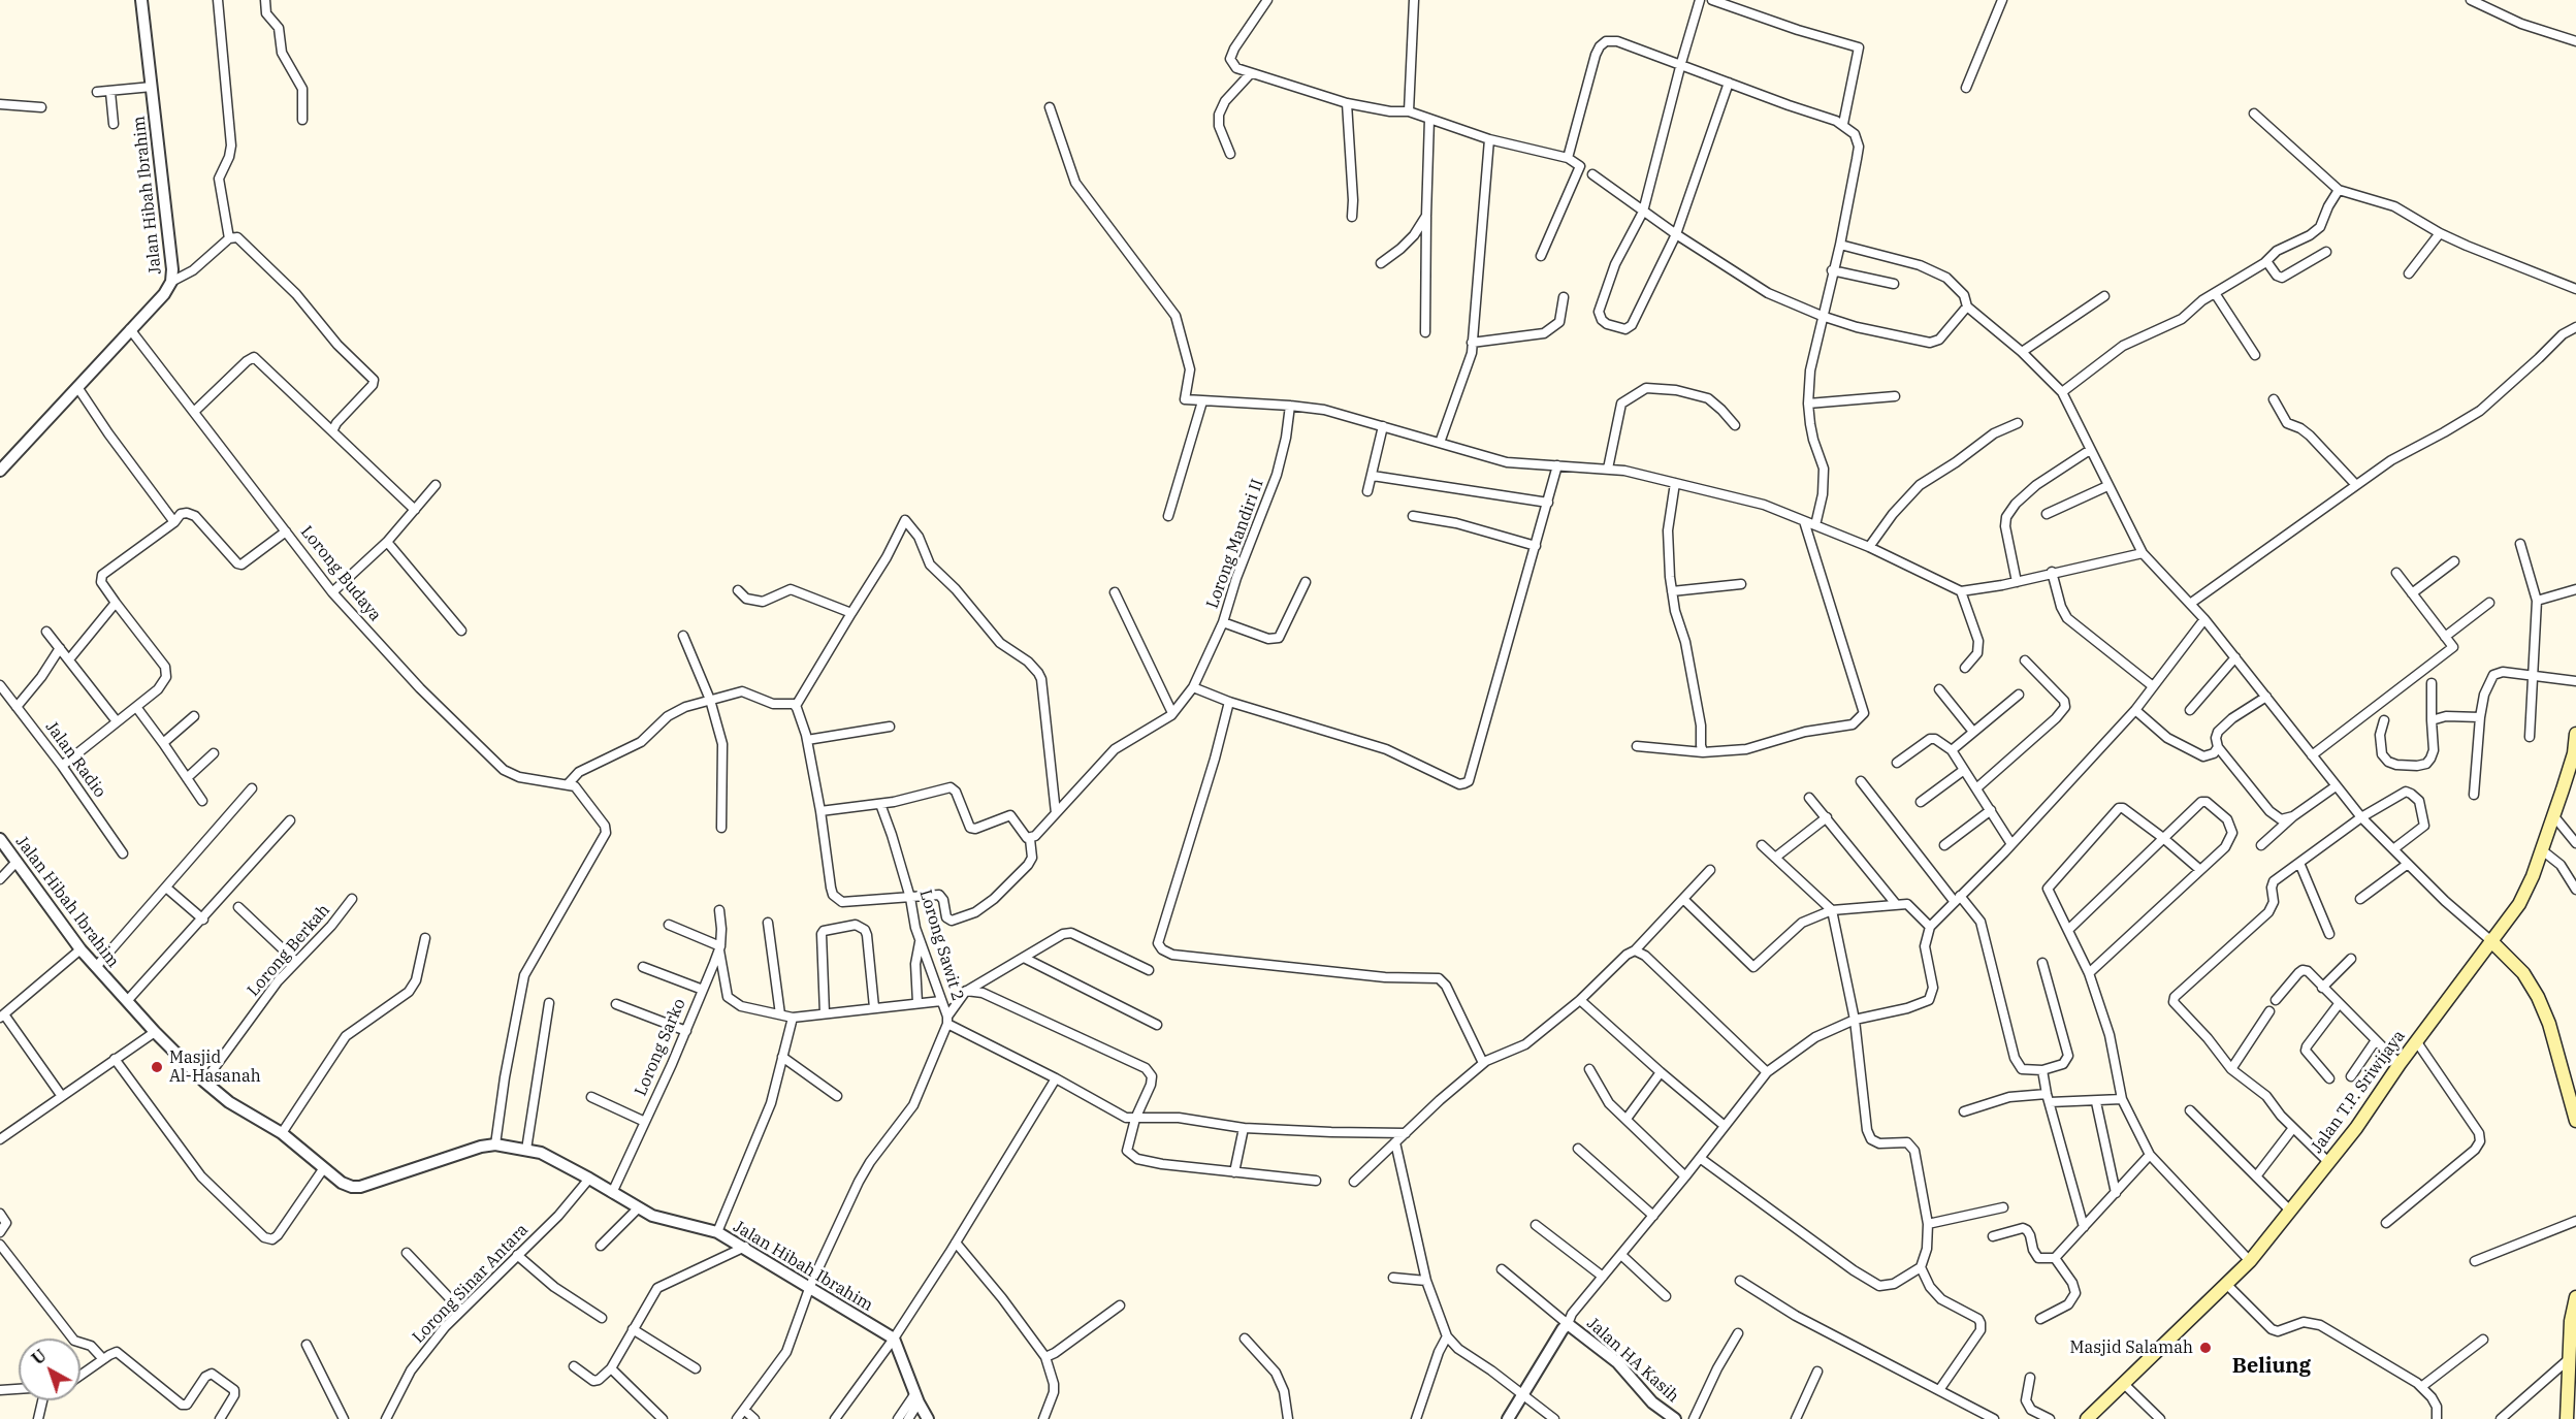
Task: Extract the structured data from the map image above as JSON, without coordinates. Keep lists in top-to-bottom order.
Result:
{
  "streets": {
    "main road": ["Jalan T.P. Sriwijaya"],
    "street": [
      "Jalan Hibah Ibrahim",
      "Lorong Mandiri II",
      "Lorong Budaya",
      "Jalan Radio",
      "Lorong Sawit 2",
      "Lorong Berkah",
      "Lorong Sarko",
      "Lorong Sinar Antara",
      "Jalan HA Kasih"
    ]
  },
  "crossings": [
    ["Jalan Hibah Ibrahim", "Lorong Budaya"],
    ["Jalan Hibah Ibrahim", "Lorong Sawit 2"],
    ["Jalan Hibah Ibrahim", "Lorong Berkah"],
    ["Jalan Hibah Ibrahim", "Lorong Sarko"],
    ["Jalan Hibah Ibrahim", "Lorong Sinar Antara"]
  ],
  "districts": ["Beliung"],
  "places": ["Masjid Al-Hasanah", "Masjid Salamah"],
  "north": "top left"
}
